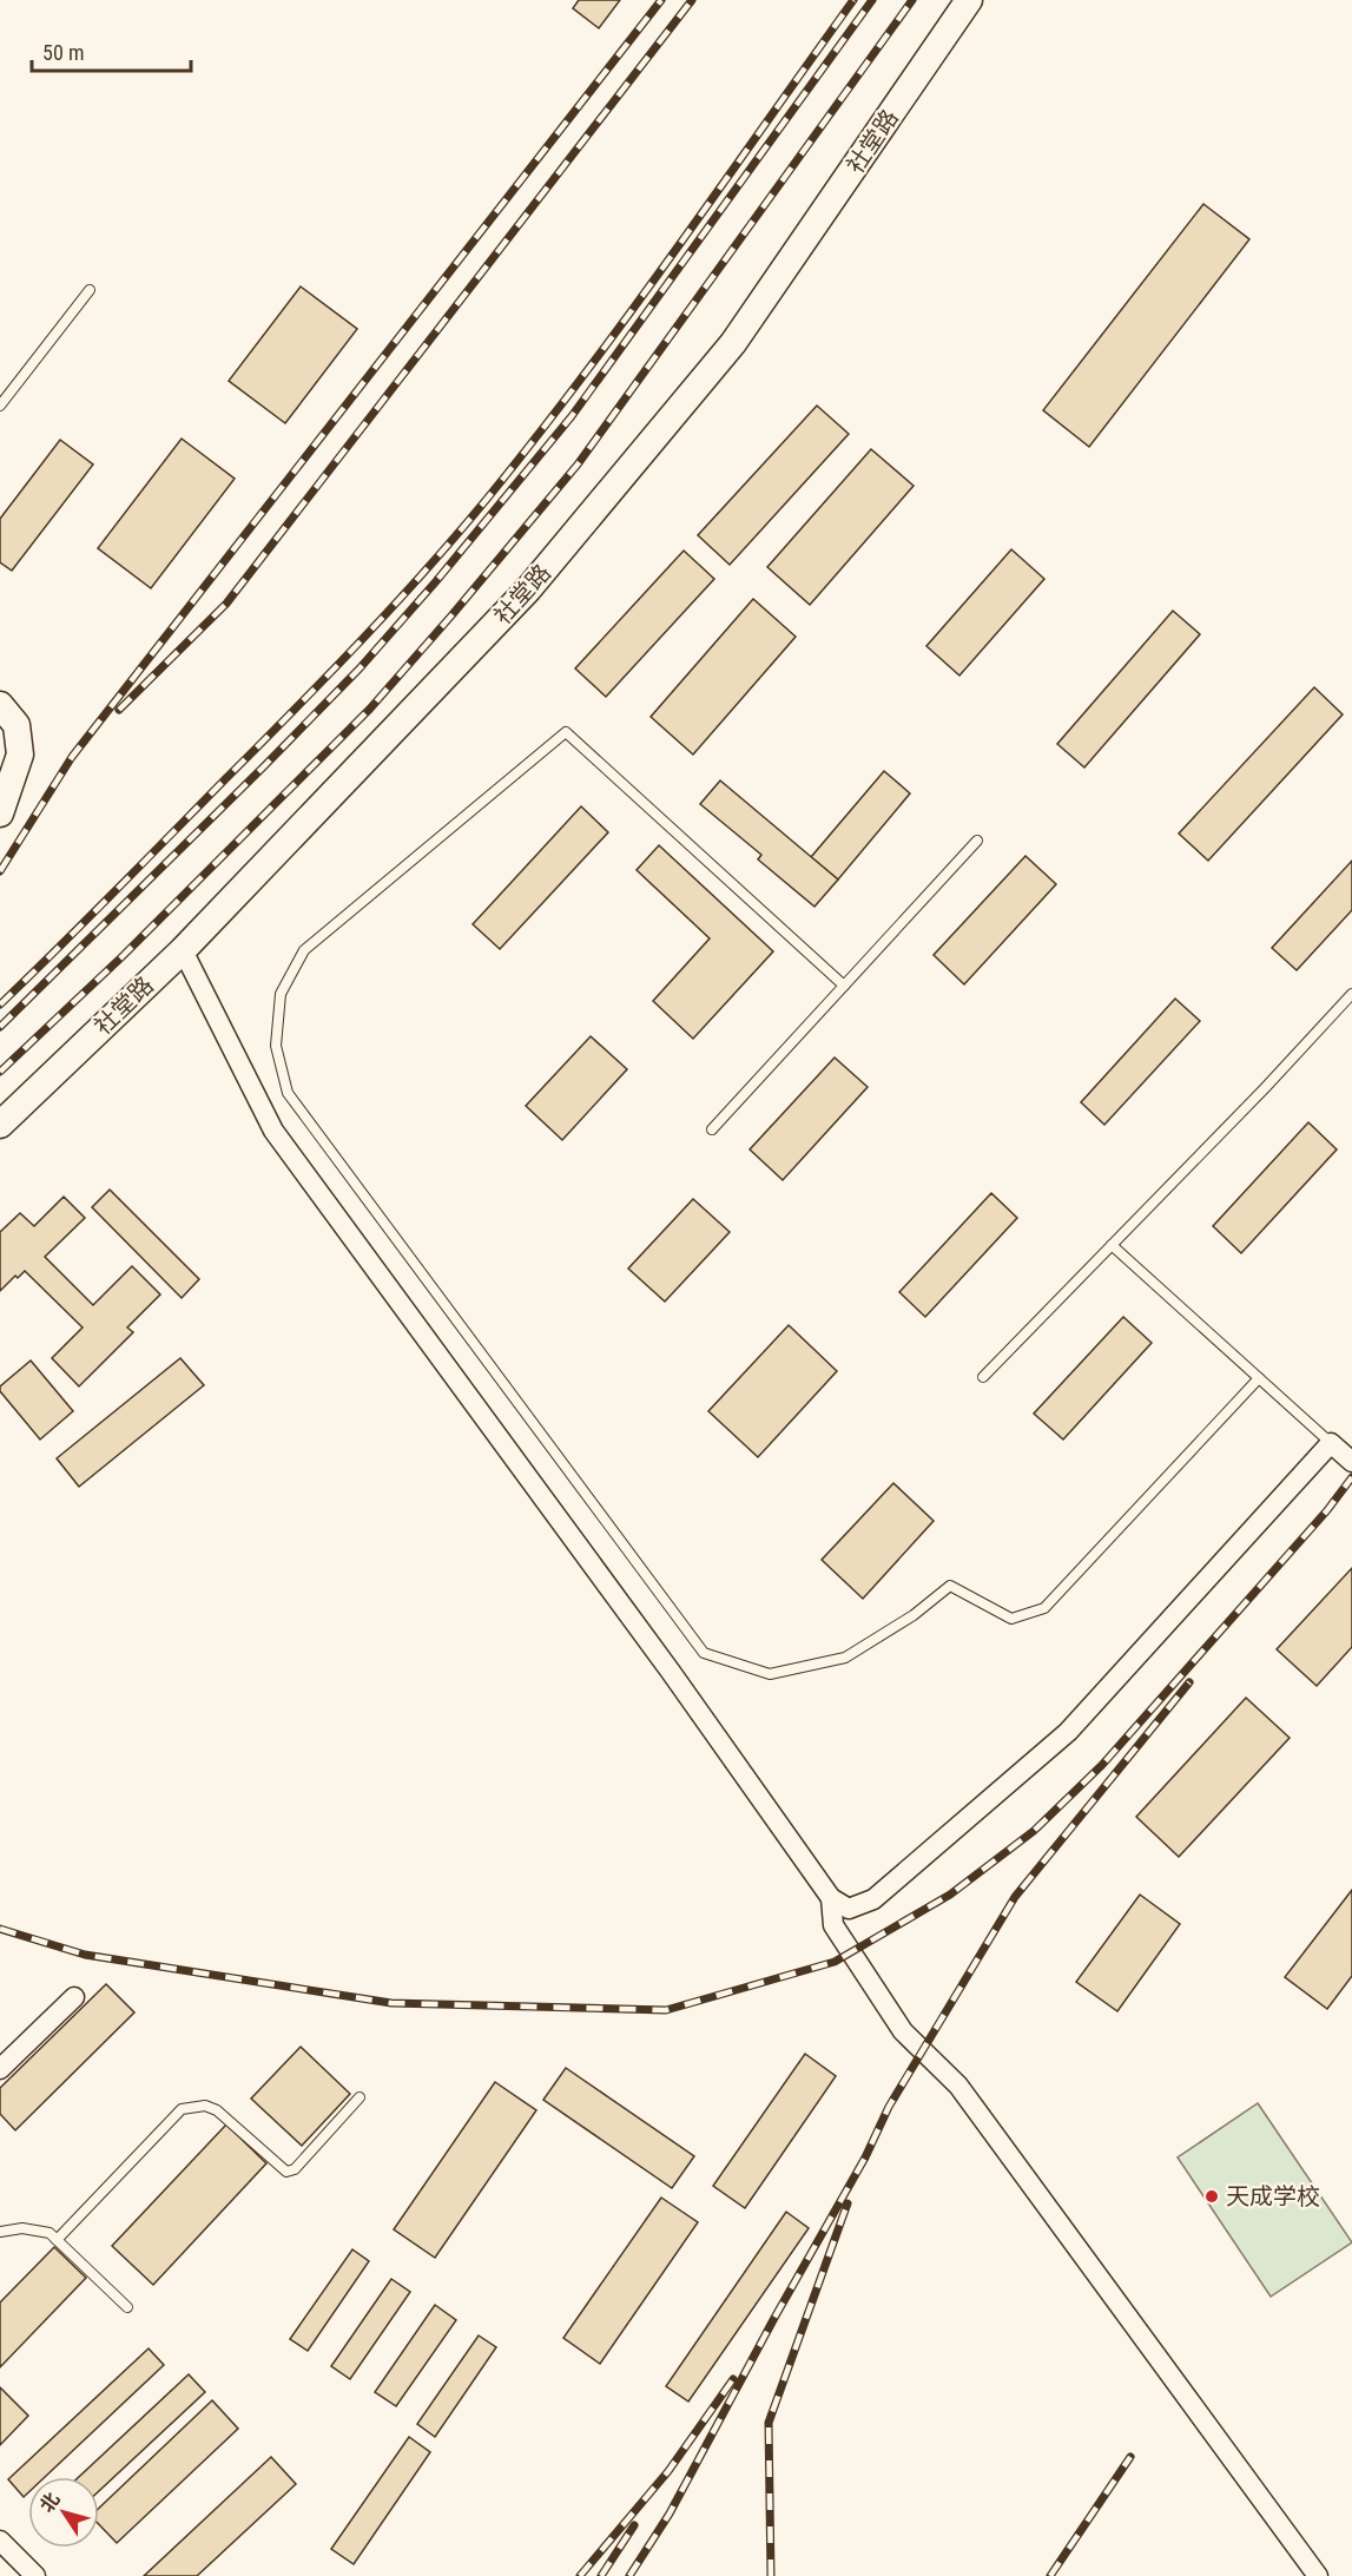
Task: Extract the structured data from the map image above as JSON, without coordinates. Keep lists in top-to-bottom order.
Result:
{
  "streets": {
    "street": ["社堂路"]
  },
  "places": ["天成学校"],
  "scale_bar": "50 m",
  "north": "top left"
}
